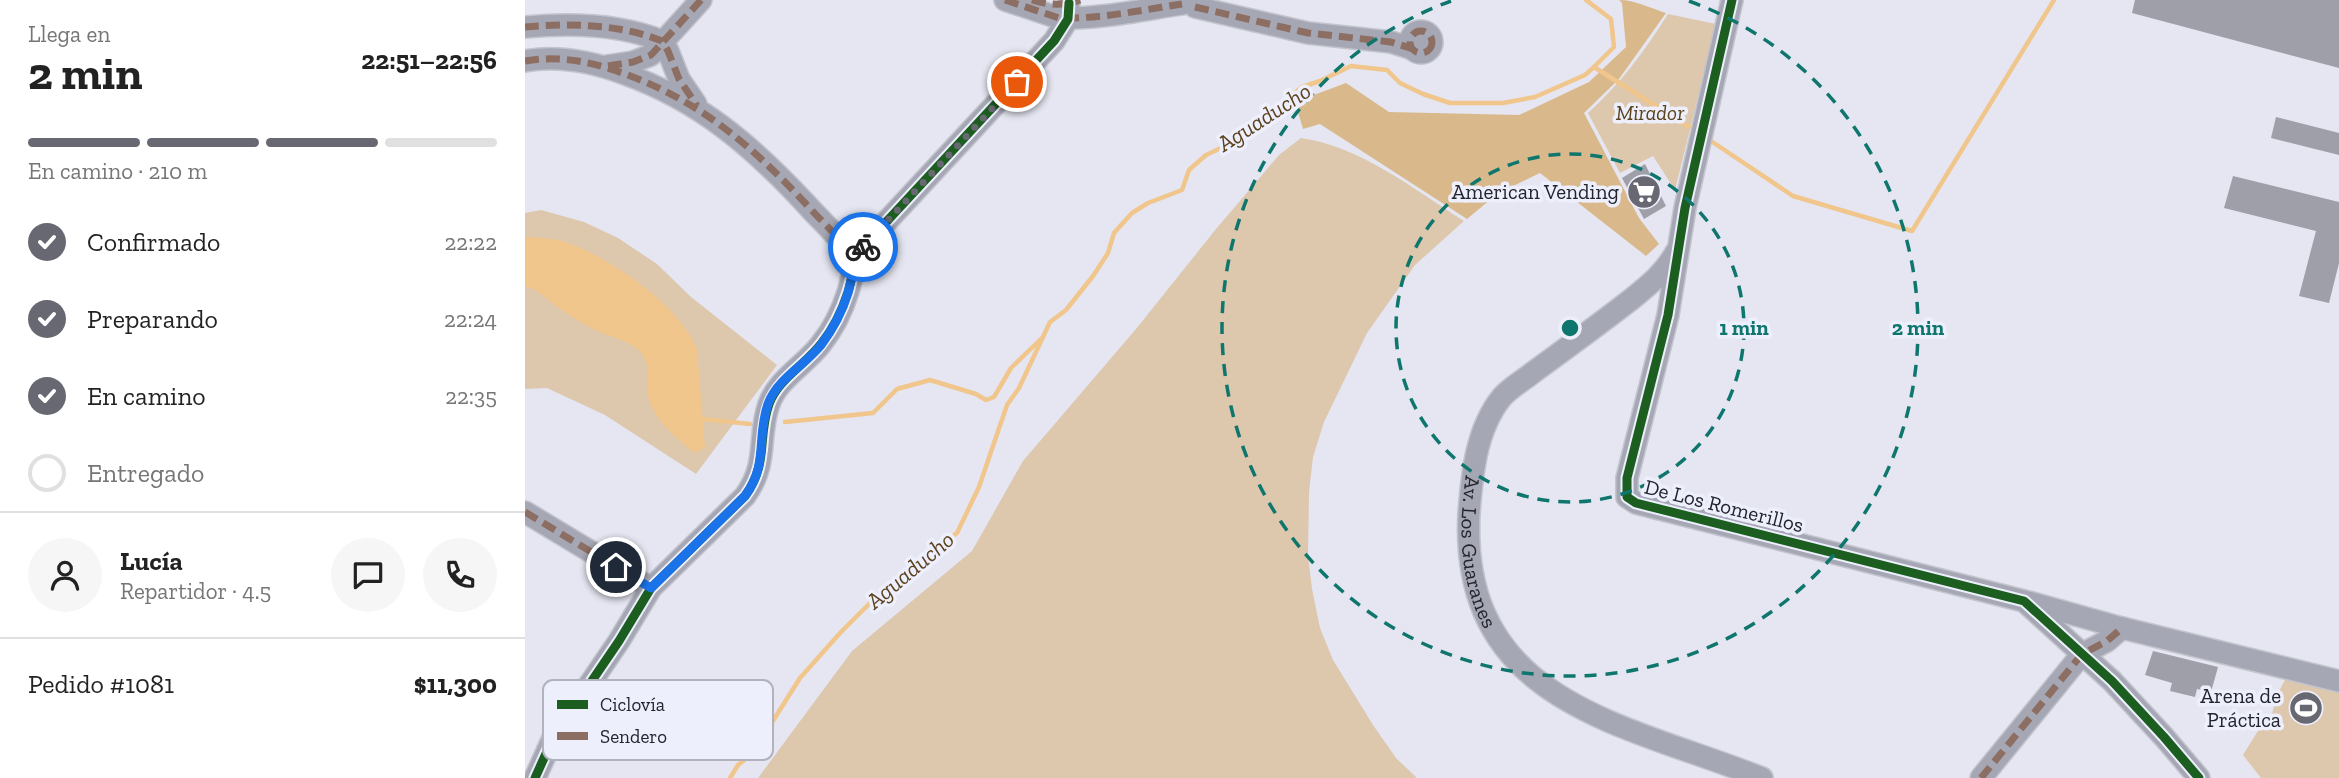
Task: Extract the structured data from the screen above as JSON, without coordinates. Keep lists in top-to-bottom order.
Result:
{
  "streets": {
    "street": ["De Los Romerillos", "Av. Los Guaranes"]
  },
  "crossings": [
    ["De Los Romerillos", "Av. Los Guaranes"]
  ],
  "water": ["Aguaducho"],
  "parks": ["Mirador"],
  "places": {
    "supermarket": ["American Vending"],
    "sports": ["Arena de Práctica"]
  },
  "legend": ["Ciclovía", "Sendero"],
  "page": {
    "heading": ["2 min", "Llega en", "22:51–22:56"],
    "panel": [
      "Lucía",
      "Repartidor · 4.5",
      "Pedido #1081",
      "$11,300"
    ],
    "bar": "En camino · 210 m",
    "list": [
      ["Confirmado", "22:22"],
      ["Preparando", "22:24"],
      ["En camino", "22:35"],
      "Entregado"
    ]
  },
  "rings": ["1 min", "2 min"]
}
